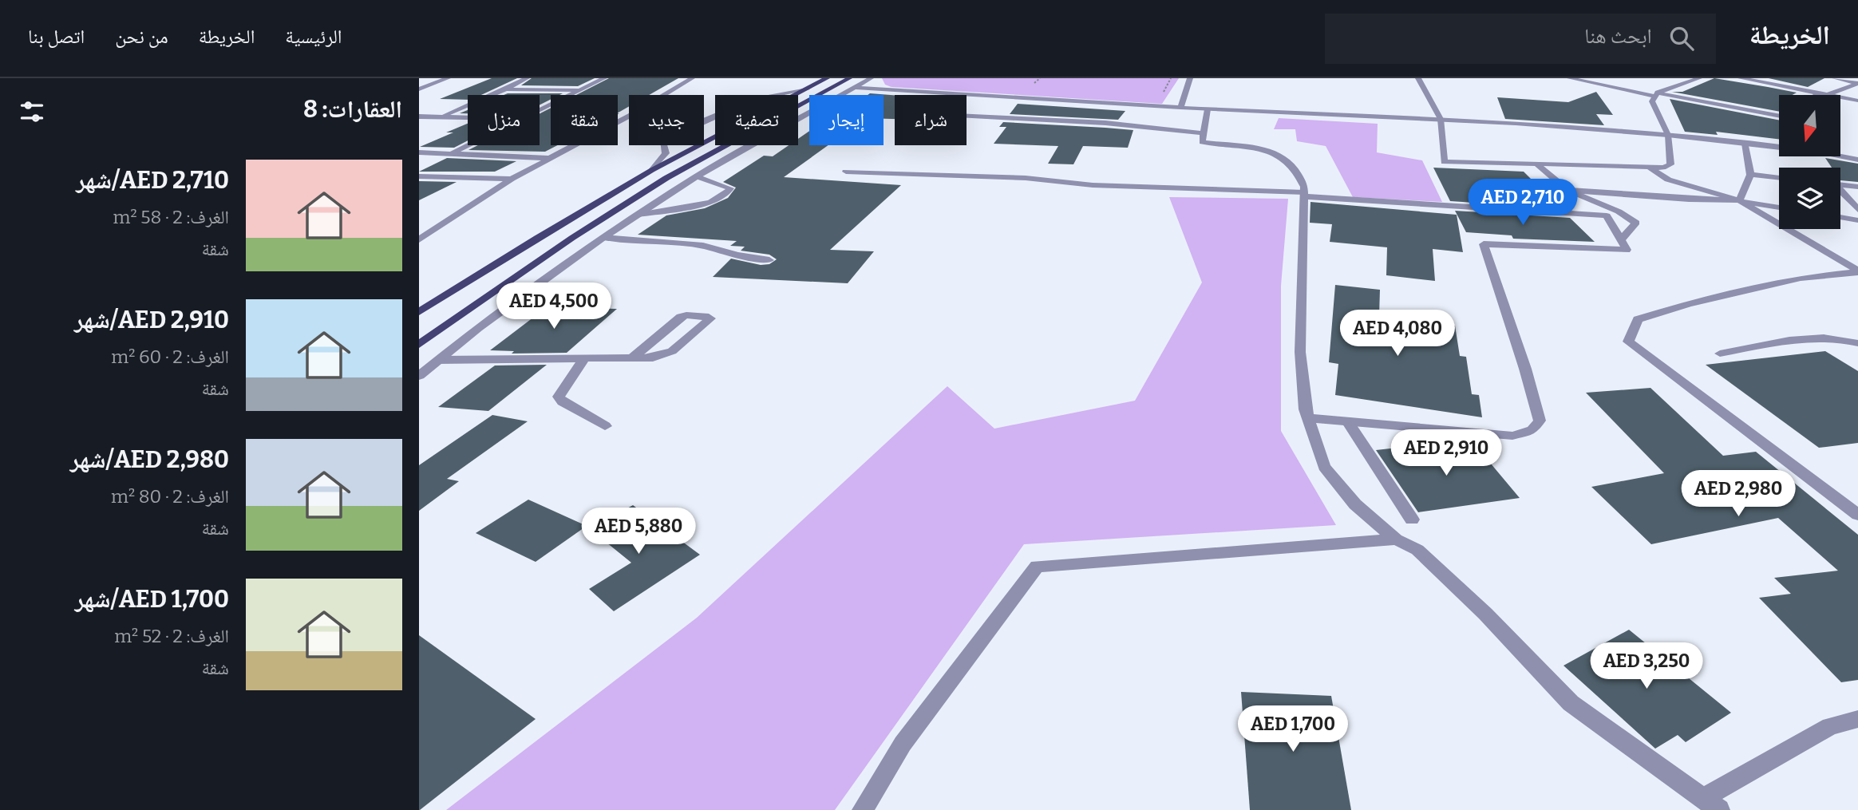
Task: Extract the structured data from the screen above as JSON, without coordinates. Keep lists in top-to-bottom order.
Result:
{
  "north": "bottom",
  "page": {
    "header": "الخريطة",
    "search": "ابحث هنا",
    "nav": [
      "الرئيسية",
      "الخريطة",
      "من نحن",
      "اتصل بنا"
    ],
    "heading": "العقارات: 8",
    "chip": [
      "شراء",
      "إيجار",
      "تصفية",
      "جديد",
      "شقة",
      "منزل"
    ],
    "list": [
      {
        "name": "AED 2,710/شهر",
        "note": "الغرف: 2 · 58 m² · شقة"
      },
      {
        "name": "AED 2,910/شهر",
        "note": "الغرف: 2 · 60 m² · شقة"
      },
      {
        "name": "AED 2,980/شهر",
        "note": "الغرف: 2 · 80 m² · شقة"
      },
      {
        "name": "AED 1,700/شهر",
        "note": "الغرف: 2 · 52 m² · شقة"
      }
    ],
    "price": [
      "AED 2,710",
      "AED 4,500",
      "AED 4,080",
      "AED 2,910",
      "AED 2,980",
      "AED 5,880",
      "AED 3,250",
      "AED 1,700"
    ]
  }
}
